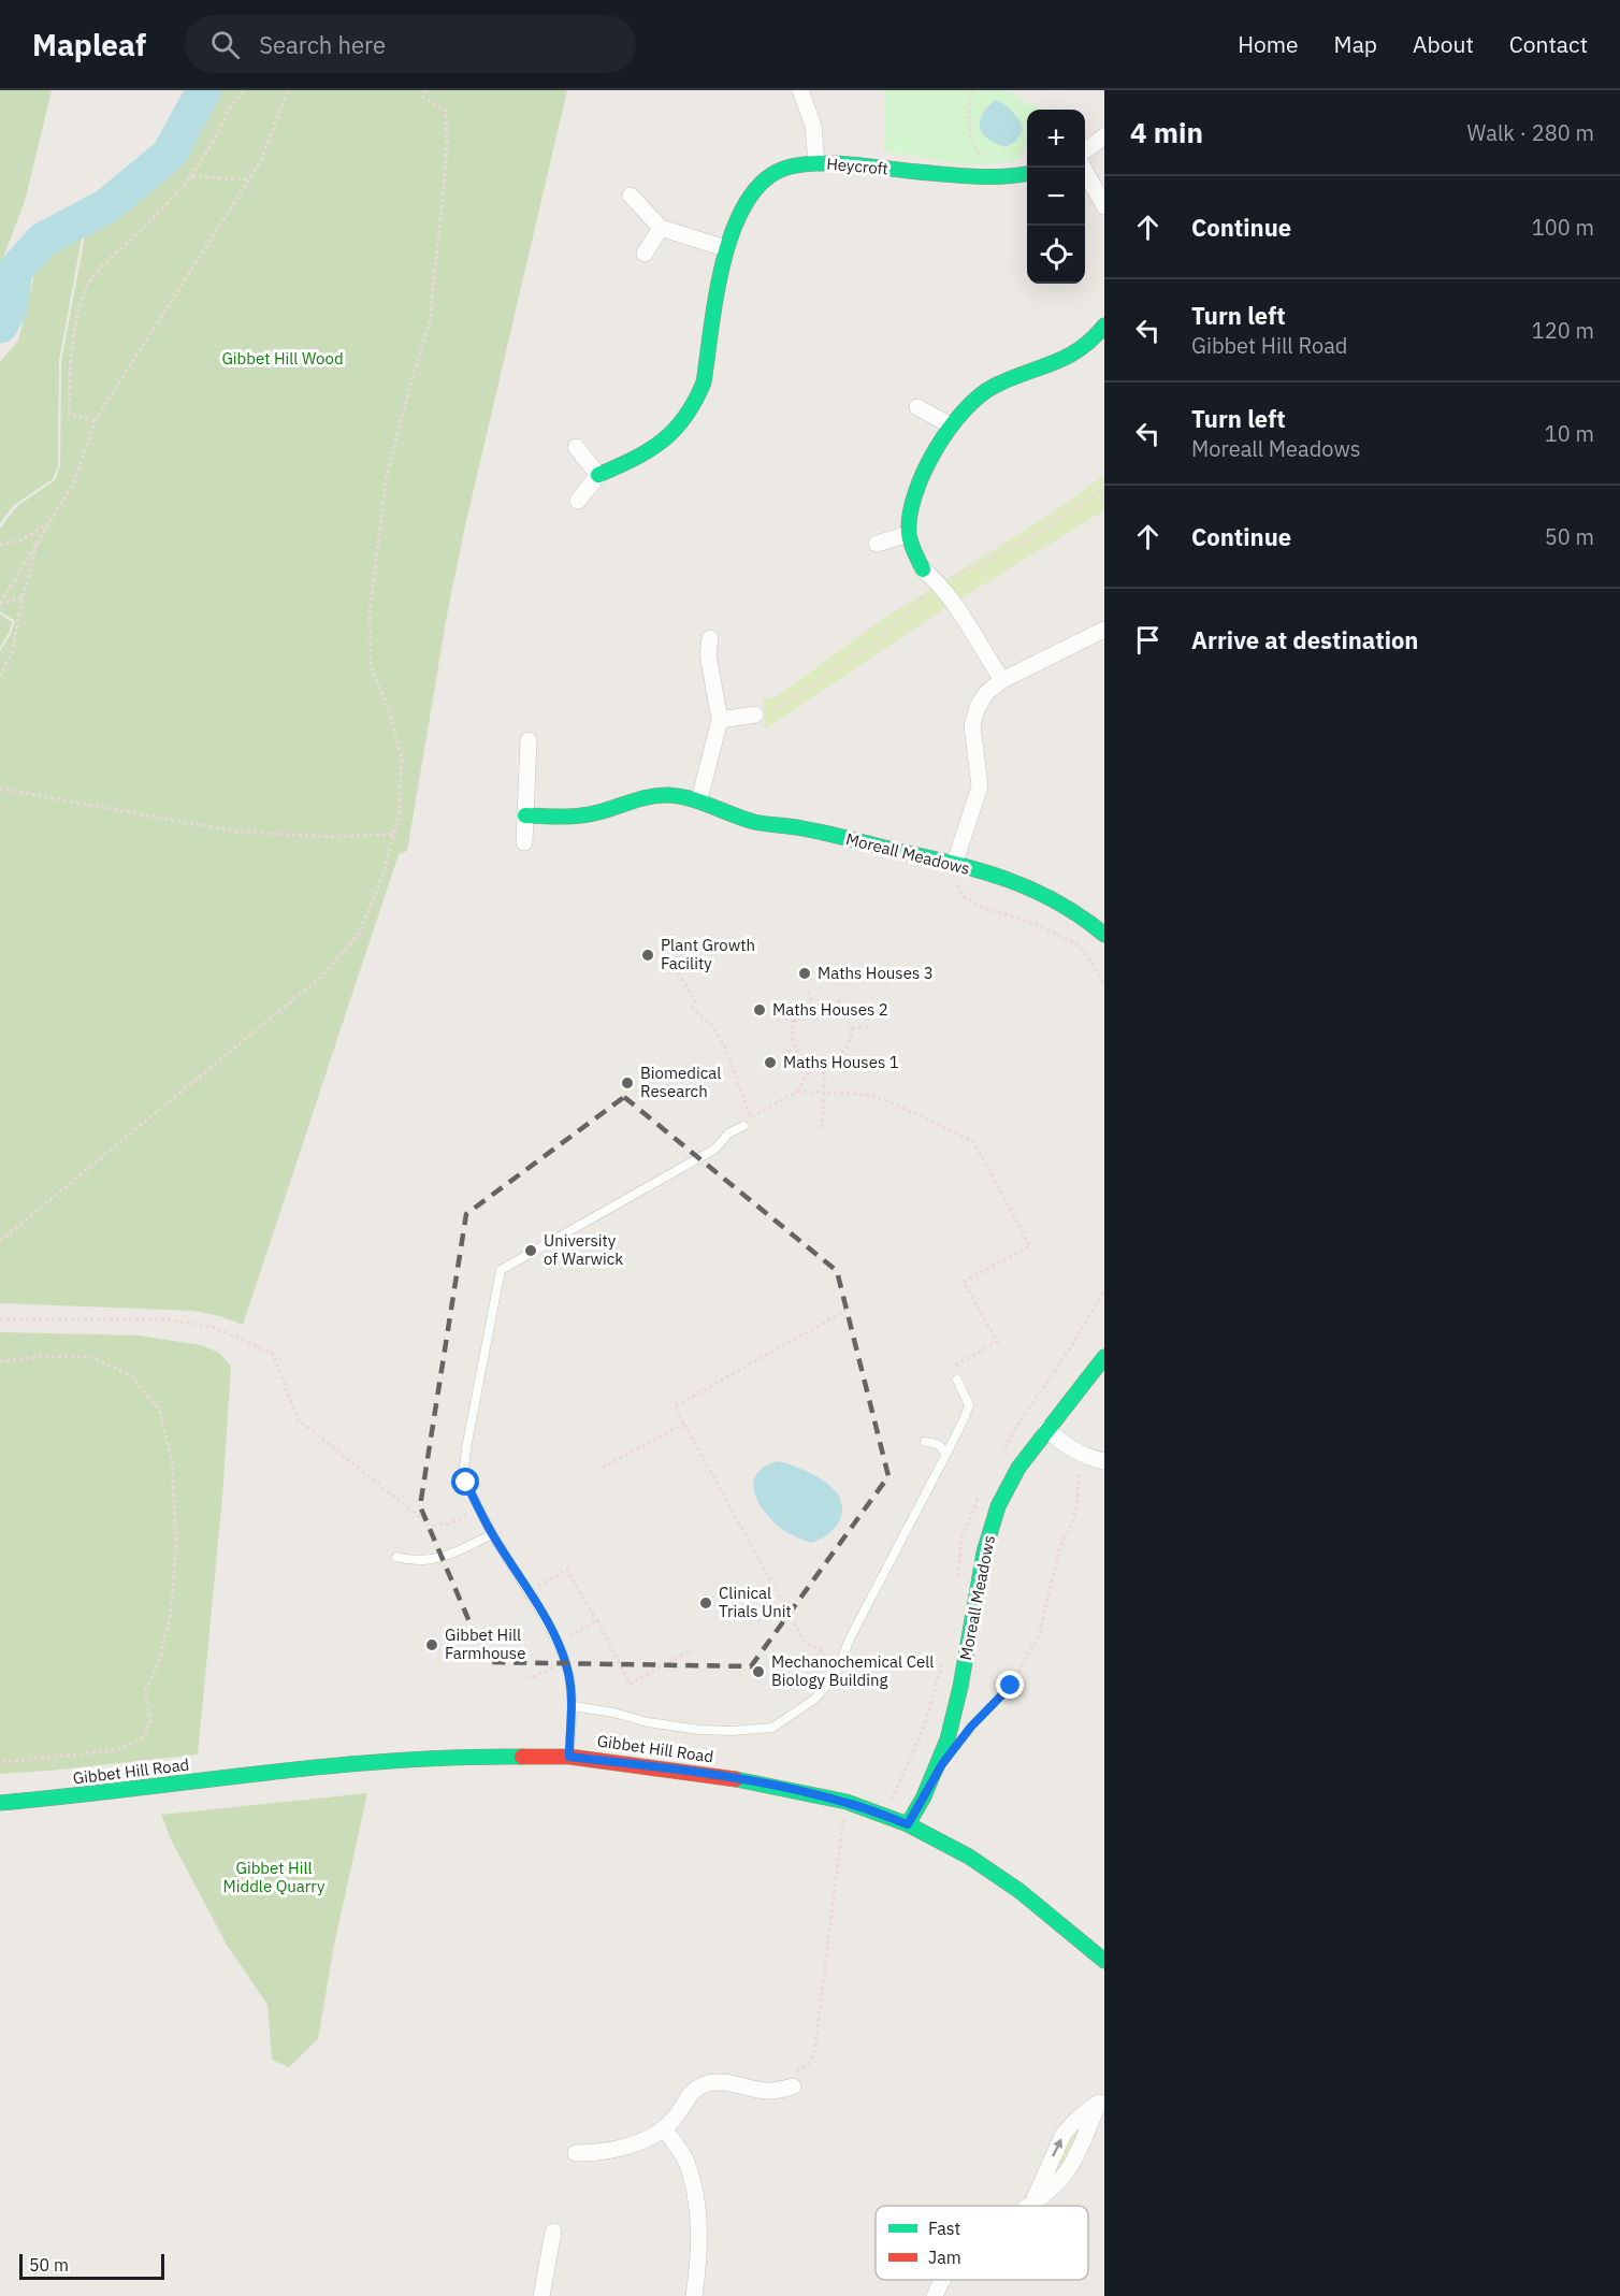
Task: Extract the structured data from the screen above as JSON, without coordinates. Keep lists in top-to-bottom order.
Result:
{
  "streets": {
    "street": ["Heycroft", "Moreall Meadows", "Gibbet Hill Road"]
  },
  "crossings": [
    ["Moreall Meadows", "Gibbet Hill Road"]
  ],
  "parks": ["Gibbet Hill Wood", "Gibbet Hill Middle Quarry"],
  "places": [
    "Plant Growth Facility",
    "Maths Houses 3",
    "Maths Houses 2",
    "Maths Houses 1",
    "Biomedical Research",
    "University of Warwick",
    "Clinical Trials Unit",
    "Gibbet Hill Farmhouse",
    "Mechanochemical Cell Biology Building"
  ],
  "legend": ["Fast", "Jam"],
  "scale_bar": "50 m",
  "page": {
    "header": "Mapleaf",
    "search": "Search here",
    "nav": [
      "Home",
      "Map",
      "About",
      "Contact"
    ],
    "heading": ["4 min", "Walk · 280 m"],
    "map_buttons": ["+", "−"],
    "list": [
      ["Continue", "100 m"],
      ["Turn left", "Gibbet Hill Road", "120 m"],
      ["Turn left", "Moreall Meadows", "10 m"],
      ["Continue", "50 m"],
      "Arrive at destination"
    ],
    "scale": "50 m"
  }
}
